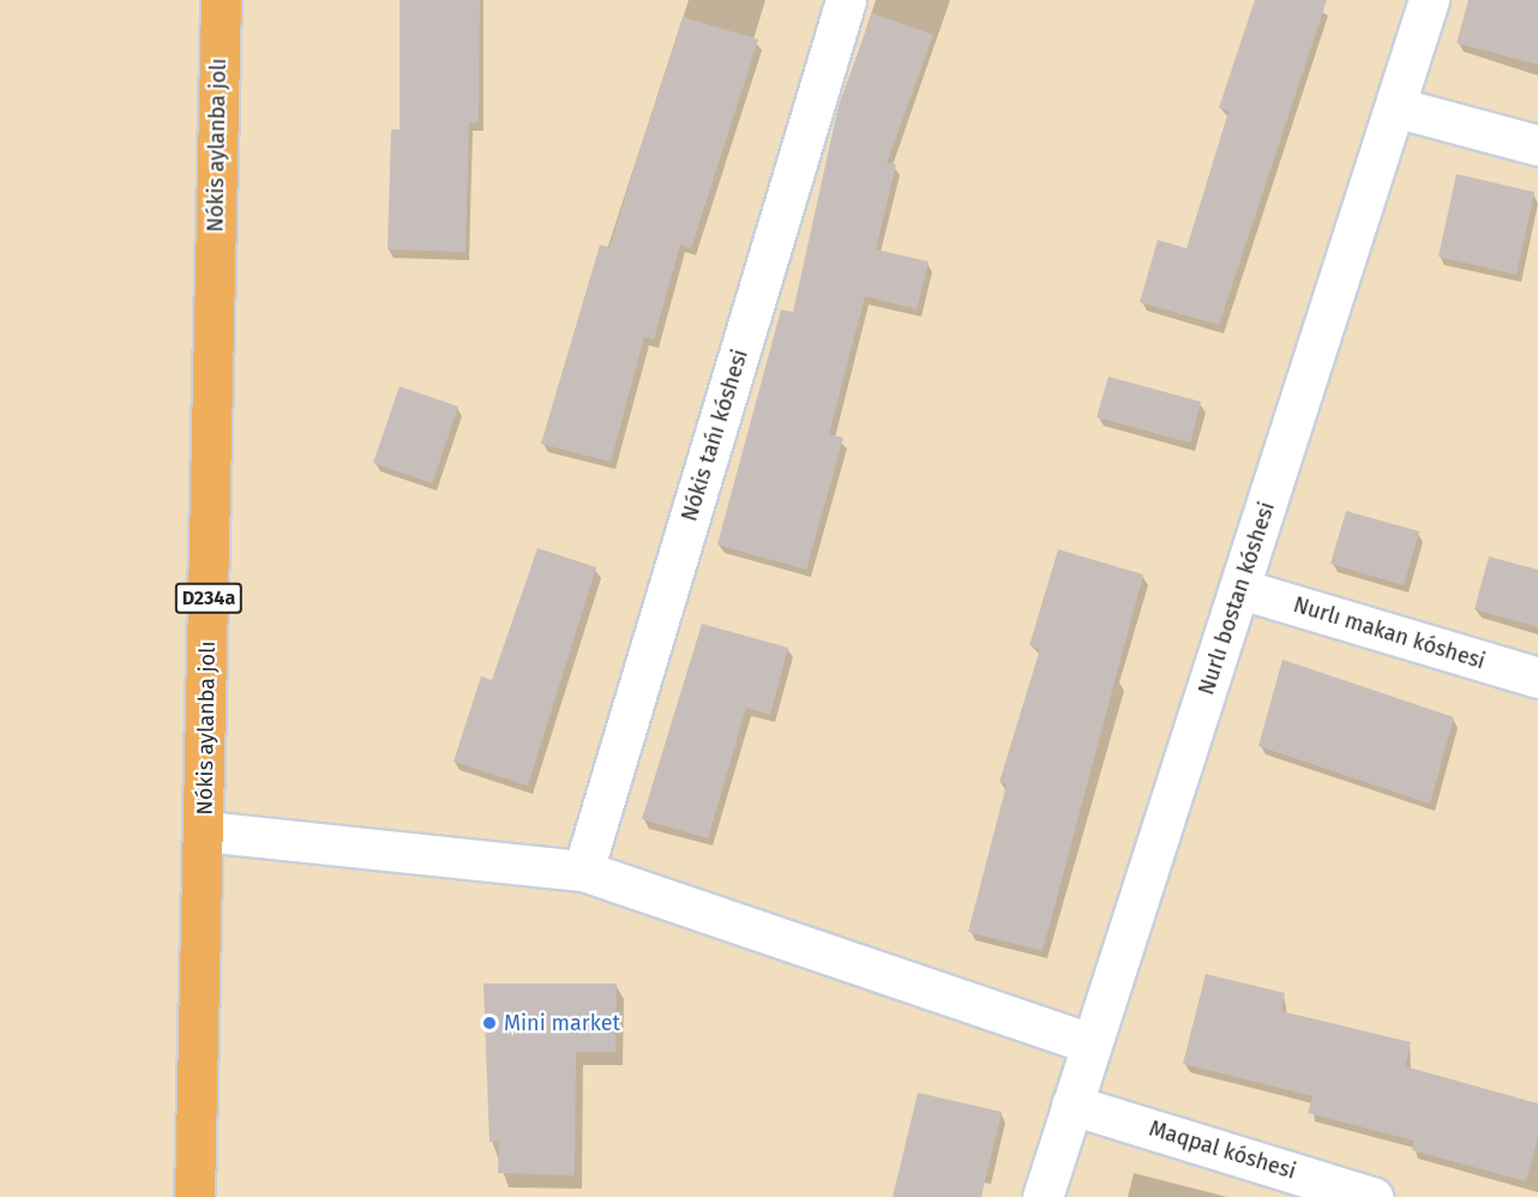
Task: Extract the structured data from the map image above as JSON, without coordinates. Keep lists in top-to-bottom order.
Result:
{
  "streets": {
    "main road": ["Nókis aylanba jolı", "D234a"],
    "street": [
      "Nókis tańı kóshesi",
      "Nurlı bostan kóshesi",
      "Nurlı makan kóshesi",
      "Maqpal kóshesi"
    ]
  },
  "crossings": [
    ["Nurlı bostan kóshesi", "Nurlı makan kóshesi"],
    ["Nurlı bostan kóshesi", "Maqpal kóshesi"]
  ],
  "places": ["Mini market"]
}
